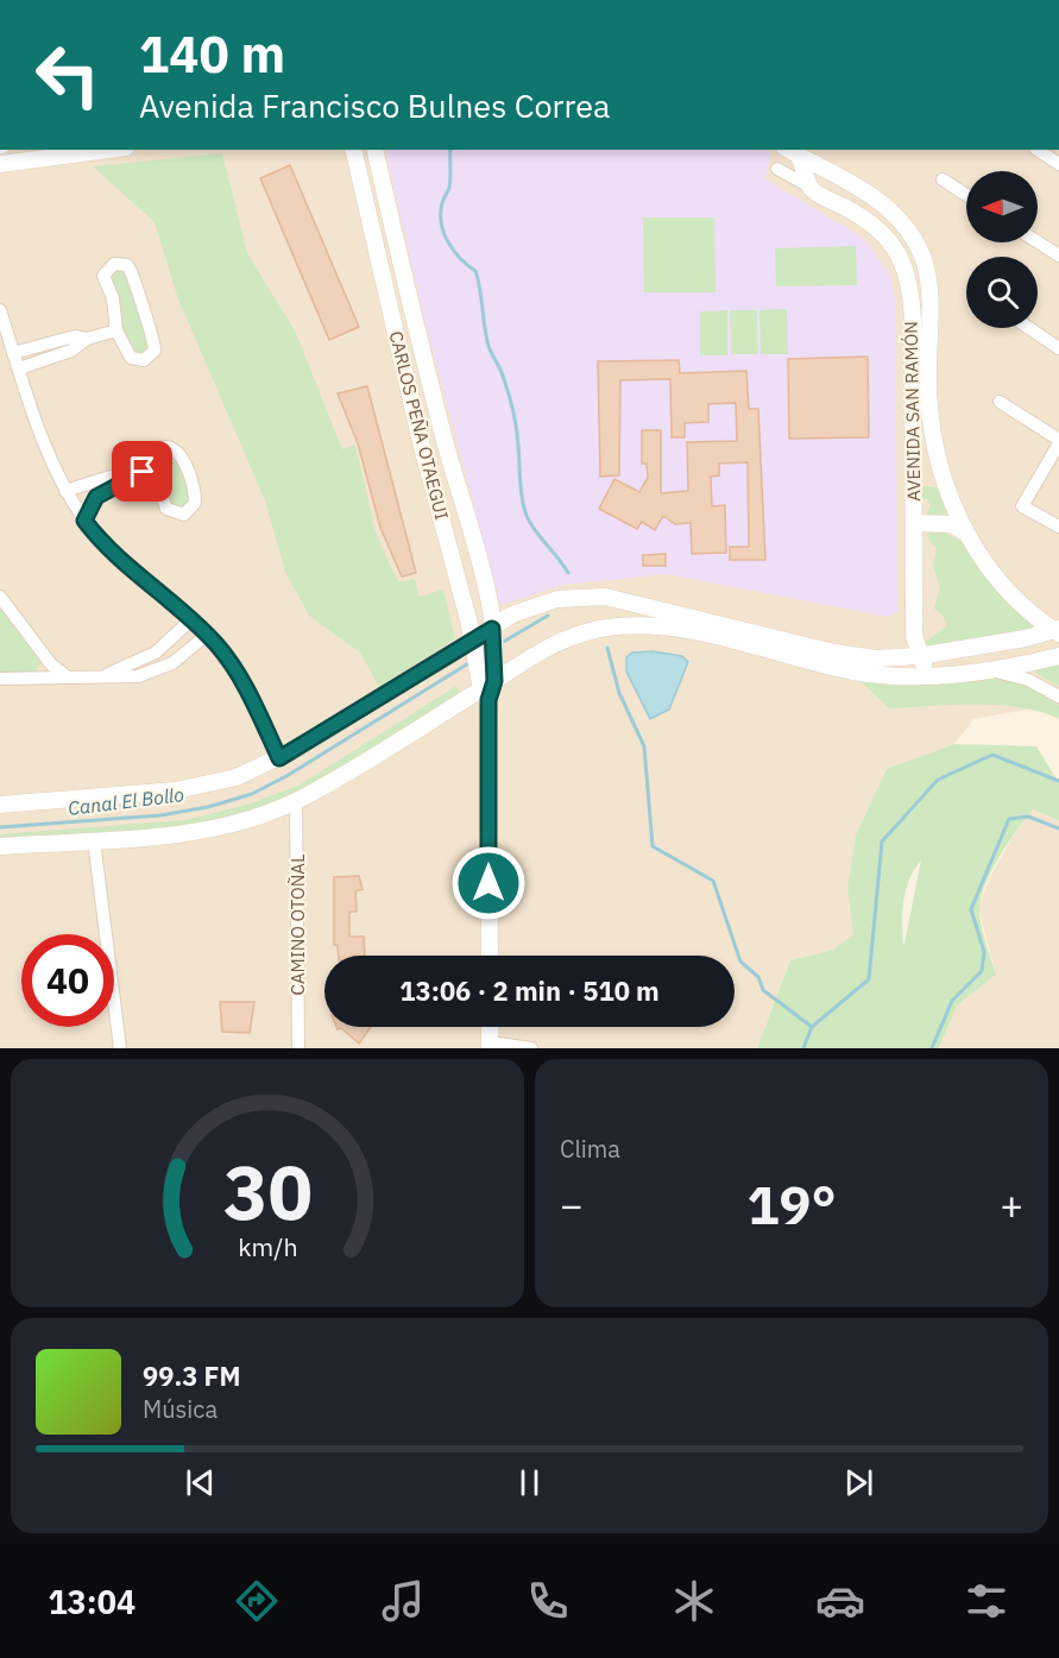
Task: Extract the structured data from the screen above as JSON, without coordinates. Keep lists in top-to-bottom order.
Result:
{
  "streets": {
    "street": ["AVENIDA SAN RAMÓN", "CARLOS PEÑA OTAEGUI", "CAMINO OTOÑAL"]
  },
  "water": ["Canal El Bollo"],
  "north": "left",
  "page": {
    "turn": ["140 m", "Avenida Francisco Bulnes Correa"],
    "limit": "40",
    "trip": "13:06 · 2 min · 510 m",
    "tile": "Clima",
    "heat": ["−", "19°", "+"],
    "song": ["99.3 FM", "Música"],
    "tabs": "13:04",
    "gauge": ["30", "km/h"]
  }
}
